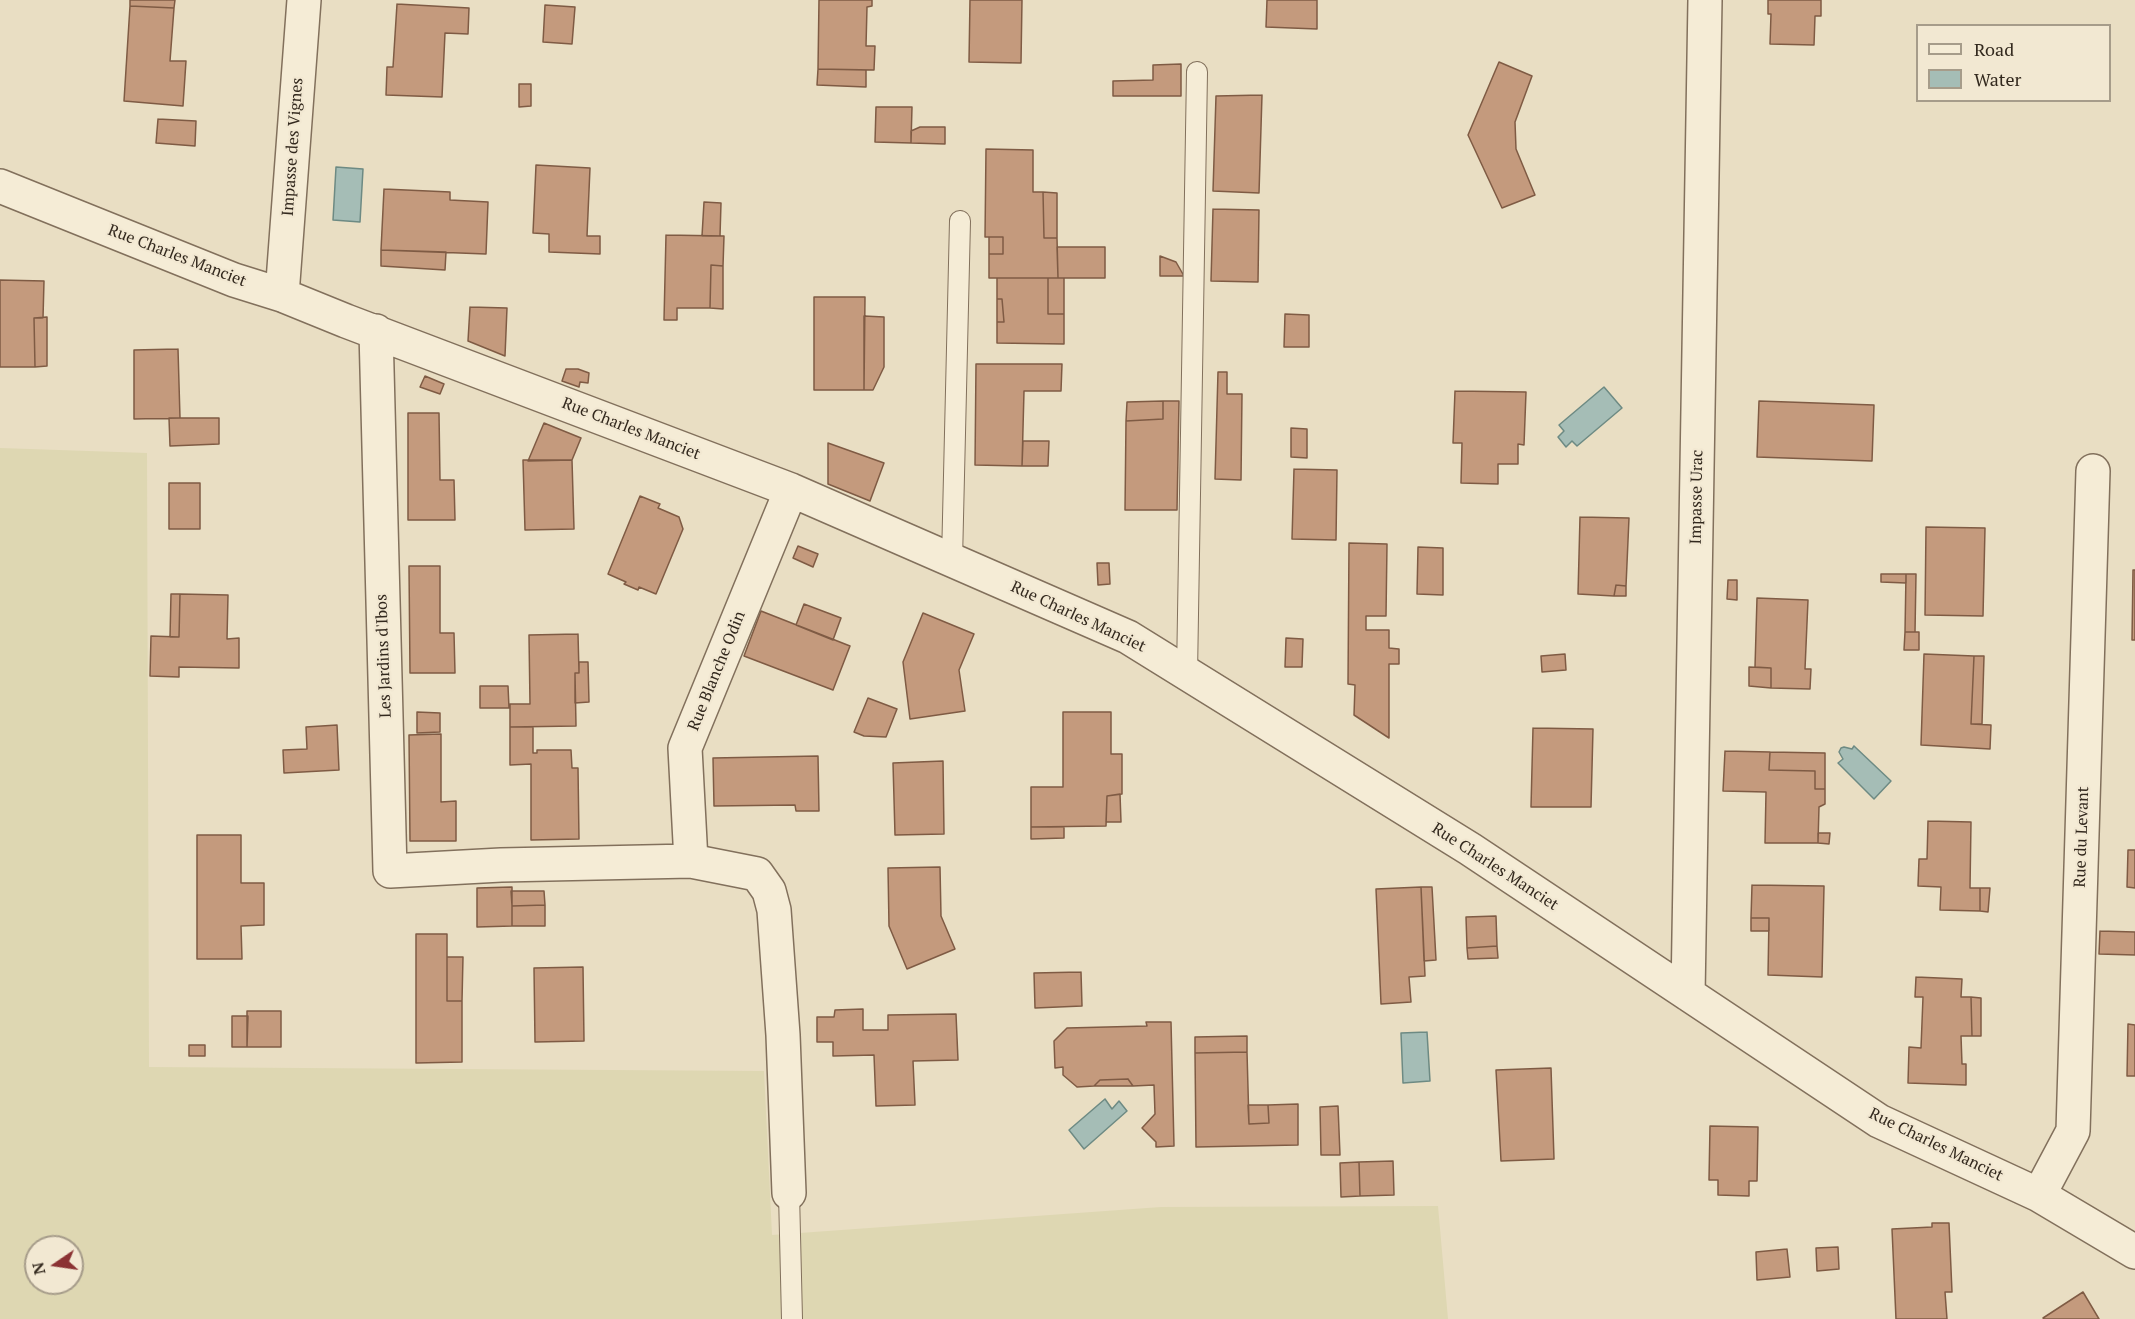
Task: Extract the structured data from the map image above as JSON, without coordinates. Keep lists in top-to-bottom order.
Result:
{
  "streets": {
    "street": [
      "Impasse des Vignes",
      "Rue Charles Manciet",
      "Impasse Urac",
      "Les Jardins d'Ibos",
      "Rue Blanche Odin",
      "Rue du Levant"
    ]
  },
  "crossings": [
    ["Impasse des Vignes", "Rue Charles Manciet"],
    ["Rue Charles Manciet", "Impasse Urac"],
    ["Rue Charles Manciet", "Les Jardins d'Ibos"],
    ["Rue Charles Manciet", "Rue Blanche Odin"],
    ["Rue Charles Manciet", "Rue du Levant"],
    ["Les Jardins d'Ibos", "Rue Blanche Odin"]
  ],
  "legend": ["Road", "Water"],
  "north": "left"
}
